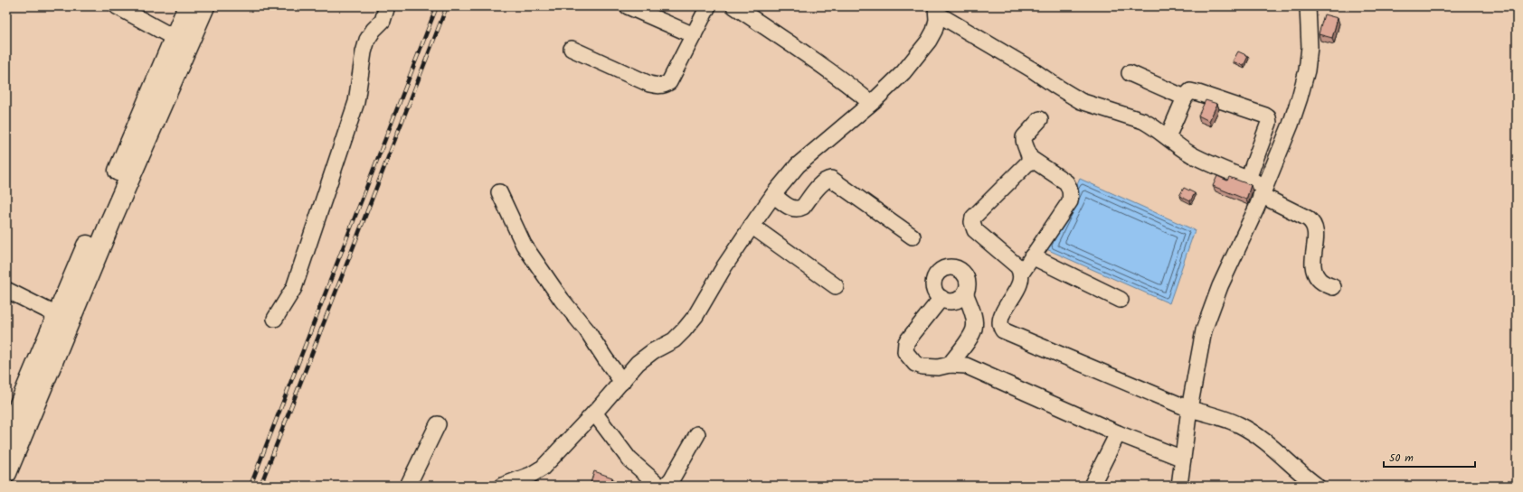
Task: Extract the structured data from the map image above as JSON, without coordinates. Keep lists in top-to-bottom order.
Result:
{
  "scale_bar": "50 m"
}
